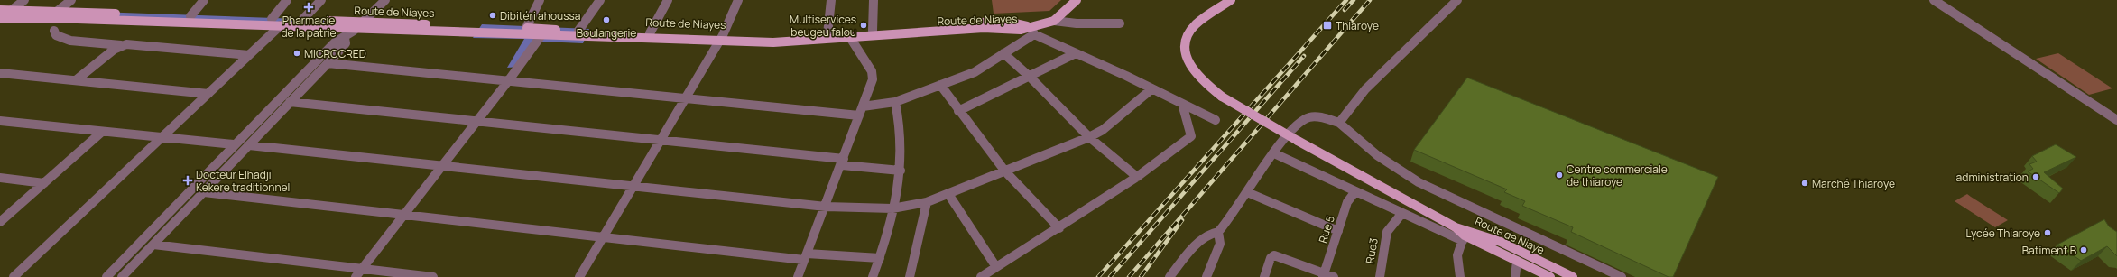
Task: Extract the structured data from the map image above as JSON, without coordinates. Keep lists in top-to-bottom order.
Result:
{
  "streets": {
    "main road": ["Route de Niayes", "Route de Niaye"],
    "street": ["Rue 5", "Rue3"]
  },
  "places": {
    "health": ["Pharmacie de la patrie", "Docteur Elhadji Kekere traditionnel"],
    "other": [
      "Dibitéri ahoussa",
      "Boulangerie",
      "Multiservices beugeu falou",
      "MICROCRED",
      "Centre commerciale de thiaroye",
      "administration",
      "Marché Thiaroye",
      "Lycée Thiaroye",
      "Batiment B"
    ],
    "transit": ["Thiaroye"]
  }
}
